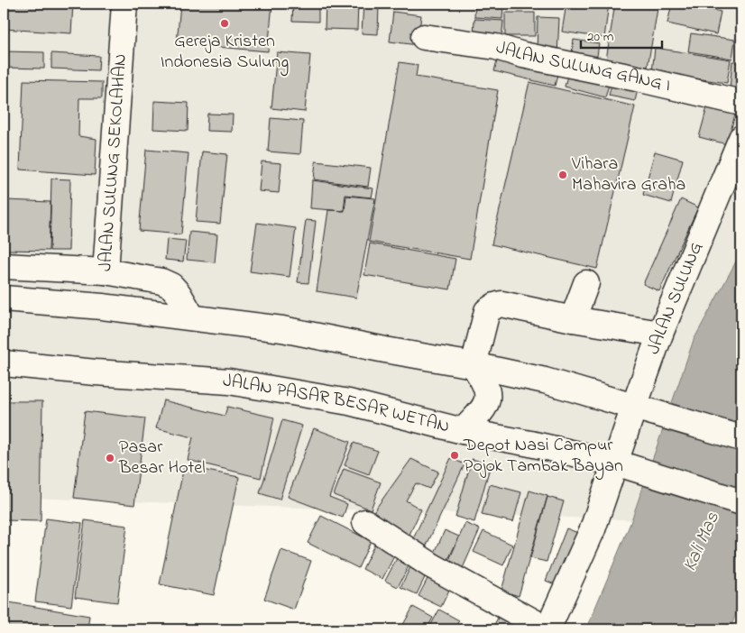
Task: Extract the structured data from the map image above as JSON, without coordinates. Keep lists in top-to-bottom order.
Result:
{
  "streets": {
    "main road": [
      "JALAN SULUNG GANG I",
      "JALAN SULUNG SEKOLAHAN",
      "JALAN SULUNG",
      "JALAN PASAR BESAR WETAN"
    ]
  },
  "crossings": [
    ["JALAN SULUNG", "JALAN PASAR BESAR WETAN"]
  ],
  "water": ["Kali Mas"],
  "places": [
    "Gereja Kristen Indonesia Sulung",
    "Vihara Mahavira Graha",
    "Depot Nasi Campur Pojok Tambak Bayan",
    "Pasar Besar Hotel"
  ],
  "scale_bar": "20 m"
}
